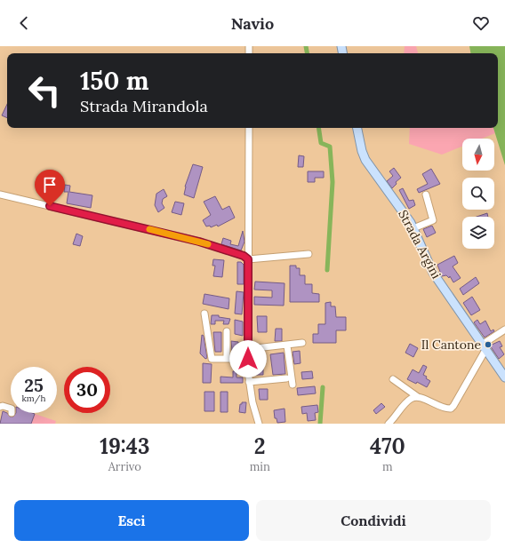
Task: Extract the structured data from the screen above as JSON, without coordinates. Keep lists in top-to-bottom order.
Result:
{
  "streets": {
    "main road": ["Strada Argini"]
  },
  "places": ["Il Cantone"],
  "north": "bottom",
  "page": {
    "header": "Navio",
    "turn": ["150 m", "Strada Mirandola"],
    "speed": "25 km/h",
    "limit": "30",
    "eta": [
      "19:43",
      "Arrivo",
      "2",
      "min",
      "470",
      "m"
    ],
    "buttons": ["Esci", "Condividi"]
  }
}
